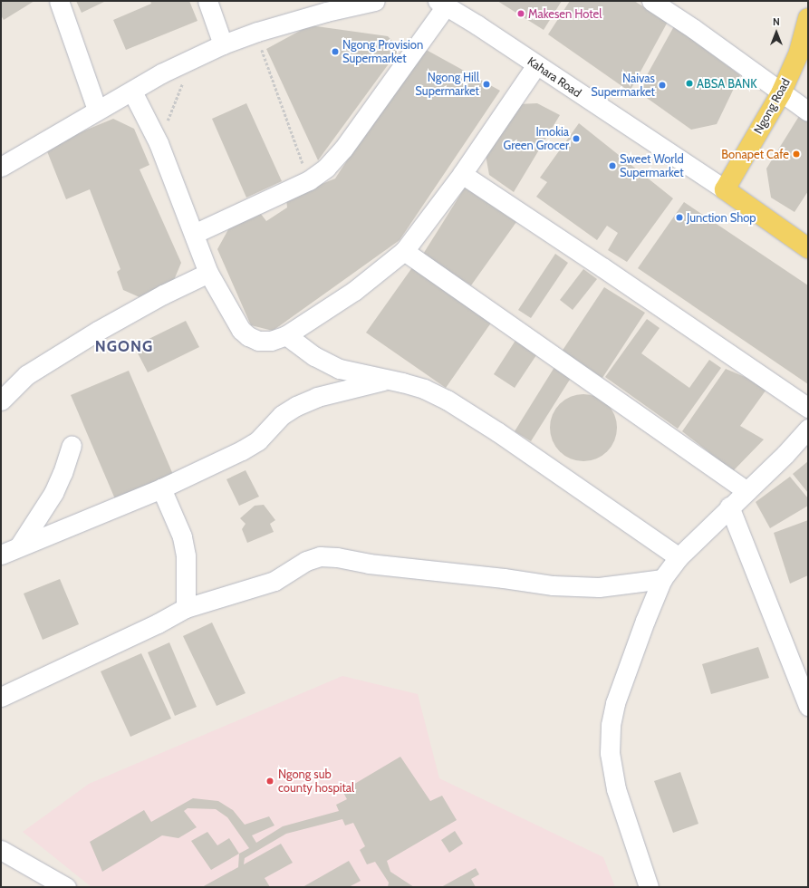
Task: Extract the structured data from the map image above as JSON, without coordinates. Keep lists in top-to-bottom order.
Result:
{
  "streets": {
    "main road": ["Ngong Road"],
    "street": ["Kahara Road"]
  },
  "crossings": [
    ["Kahara Road", "Ngong Road"]
  ],
  "districts": ["NGONG"],
  "places": [
    "Makesen Hotel",
    "Ngong Provision Supermarket",
    "ABSA BANK",
    "Ngong Hill Supermarket",
    "Naivas Supermarket",
    "Imokia Green Grocer",
    "Bonapet Cafe",
    "Sweet World Supermarket",
    "Junction Shop",
    "Ngong sub county hospital"
  ],
  "north": "top"
}
